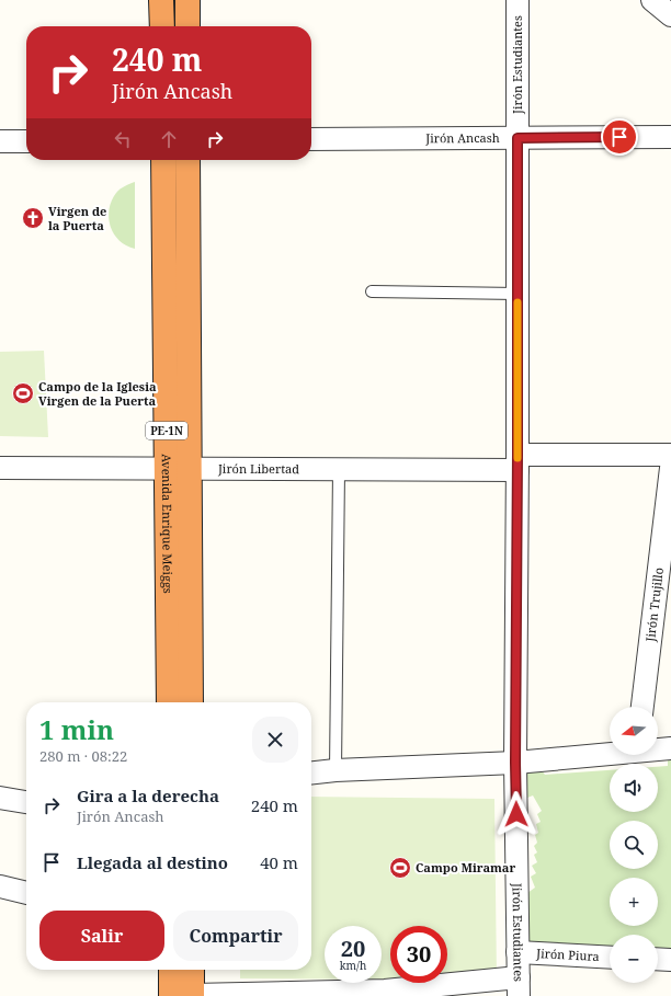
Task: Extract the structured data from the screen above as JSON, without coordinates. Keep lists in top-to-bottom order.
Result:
{
  "streets": {
    "highway": ["PE-1N", "Avenida Enrique Meiggs"],
    "street": [
      "Jirón Estudiantes",
      "Jirón Ancash",
      "Jirón Libertad",
      "Jirón Trujillo",
      "Jirón Piura"
    ]
  },
  "crossings": [
    ["Jirón Estudiantes", "Jirón Ancash"],
    ["Jirón Estudiantes", "Jirón Libertad"],
    ["Jirón Estudiantes", "Jirón Piura"],
    ["Jirón Libertad", "Avenida Enrique Meiggs"]
  ],
  "places": {
    "church": ["Virgen de la Puerta"],
    "sports": ["Campo de la Iglesia Virgen de la Puerta", "Campo Miramar"]
  },
  "north": "left",
  "page": {
    "turn": ["240 m", "Jirón Ancash"],
    "heading": ["1 min", "280 m · 08:22"],
    "map_buttons": ["+", "−"],
    "list": [
      {
        "name": "Gira a la derecha",
        "note": "Jirón Ancash",
        "value": "240 m"
      },
      {
        "name": "Llegada al destino",
        "value": "40 m"
      }
    ],
    "buttons": ["Salir", "Compartir"],
    "speed": "20 km/h",
    "limit": "30"
  }
}
